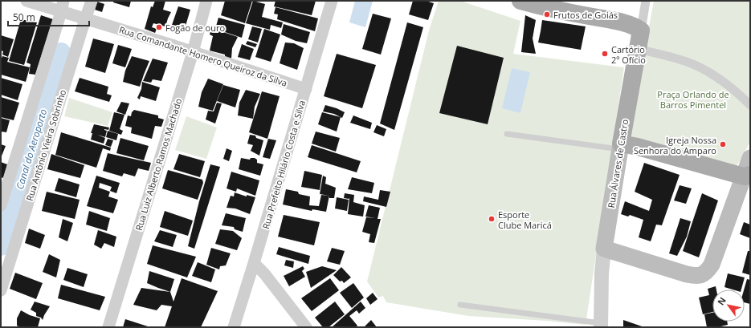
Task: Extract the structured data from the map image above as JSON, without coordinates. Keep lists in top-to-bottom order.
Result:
{
  "streets": {
    "main road": ["Rua Álvares de Castro"],
    "street": [
      "Rua Comandante Homero Queiroz da Silva",
      "Rua Antônio Vieira Sobrinho",
      "Rua Luiz Alberto Ramos Machado",
      "Rua Prefeito Hilário Costa e Silva"
    ]
  },
  "crossings": [
    ["Rua Comandante Homero Queiroz da Silva", "Rua Antônio Vieira Sobrinho"],
    ["Rua Comandante Homero Queiroz da Silva", "Rua Luiz Alberto Ramos Machado"],
    ["Rua Comandante Homero Queiroz da Silva", "Rua Prefeito Hilário Costa e Silva"]
  ],
  "water": ["Canal do Aeroporto"],
  "parks": ["Praça Orlando de Barros Pimentel"],
  "places": [
    "Frutos de Goiás",
    "Fogão de ouro",
    "Cartório 2º Ofício",
    "Igreja Nossa Senhora do Amparo",
    "Esporte Clube Maricá"
  ],
  "scale_bar": "50 m",
  "north": "top left"
}
